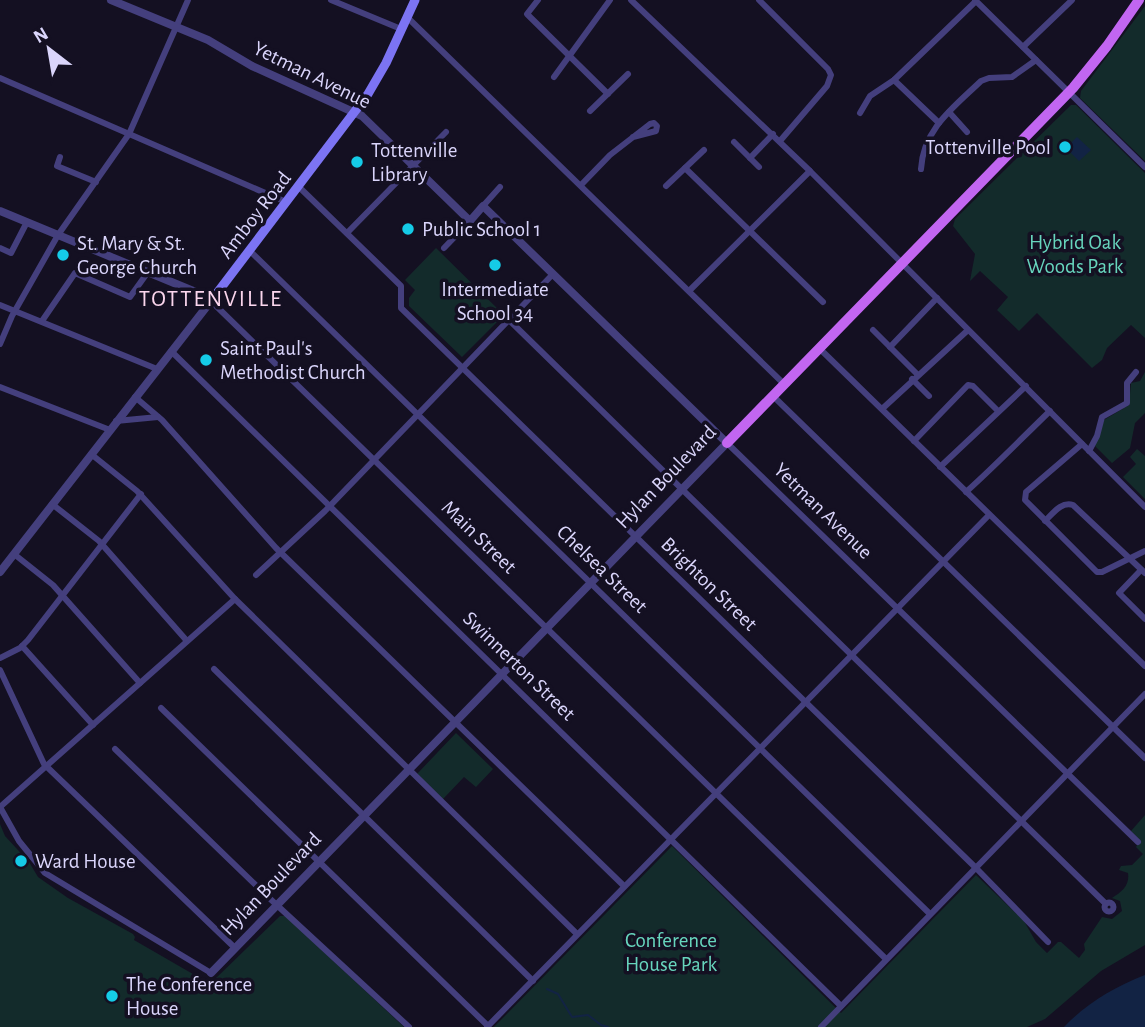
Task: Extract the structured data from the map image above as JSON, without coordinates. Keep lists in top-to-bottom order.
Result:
{
  "streets": {
    "main road": ["Amboy Road", "Hylan Boulevard"],
    "street": [
      "Yetman Avenue",
      "Main Street",
      "Chelsea Street",
      "Brighton Street",
      "Swinnerton Street"
    ]
  },
  "crossings": [
    ["Yetman Avenue", "Amboy Road"],
    ["Yetman Avenue", "Hylan Boulevard"],
    ["Amboy Road", "Main Street"],
    ["Amboy Road", "Chelsea Street"],
    ["Amboy Road", "Brighton Street"],
    ["Amboy Road", "Swinnerton Street"],
    ["Hylan Boulevard", "Main Street"],
    ["Hylan Boulevard", "Chelsea Street"],
    ["Hylan Boulevard", "Brighton Street"],
    ["Hylan Boulevard", "Swinnerton Street"]
  ],
  "districts": ["TOTTENVILLE"],
  "parks": ["Hybrid Oak Woods Park", "Conference House Park"],
  "places": [
    "Tottenville Pool",
    "Tottenville Library",
    "Public School 1",
    "St. Mary & St. George Church",
    "Intermediate School 34",
    "Saint Paul's Methodist Church",
    "Ward House",
    "The Conference House"
  ],
  "north": "top left"
}
